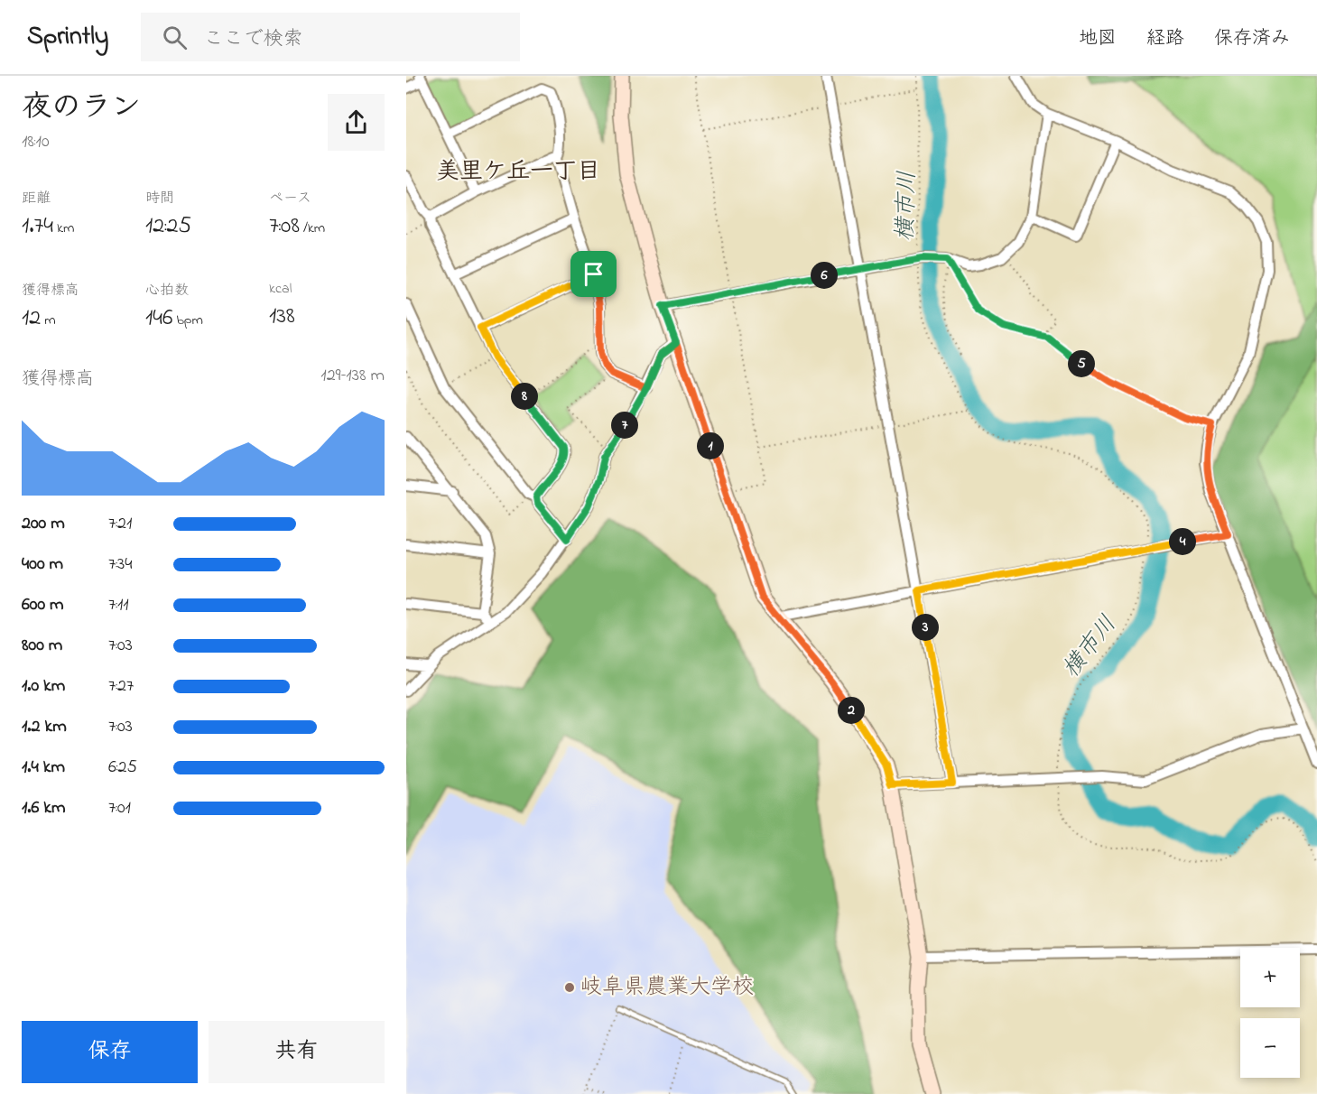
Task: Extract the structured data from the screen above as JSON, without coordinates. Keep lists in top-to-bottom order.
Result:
{
  "districts": ["美里ケ丘一丁目"],
  "water": ["横市川"],
  "places": ["岐阜県農業大学校"],
  "page": {
    "header": "Sprintly",
    "search": "ここで検索",
    "nav": ["地図", "経路", "保存済み"],
    "heading": ["夜のラン", "18:10"],
    "stats": [
      ["距離", "1.74 km"],
      ["時間", "12:25"],
      ["ペース", "7:08 /km"],
      ["獲得標高", "12 m"],
      ["心拍数", "146 bpm"],
      ["kcal", "138"]
    ],
    "pins": [
      "6",
      "5",
      "8",
      "7",
      "1",
      "4",
      "3",
      "2"
    ],
    "chart": ["獲得標高", "129–138 m"],
    "list": [
      {
        "name": "200 m",
        "note": "7:21"
      },
      {
        "name": "400 m",
        "note": "7:34"
      },
      {
        "name": "600 m",
        "note": "7:11"
      },
      {
        "name": "800 m",
        "note": "7:03"
      },
      {
        "name": "1.0 km",
        "note": "7:27"
      },
      {
        "name": "1.2 km",
        "note": "7:03"
      },
      {
        "name": "1.4 km",
        "note": "6:25"
      },
      {
        "name": "1.6 km",
        "note": "7:01"
      }
    ],
    "map_buttons": ["+", "−"],
    "buttons": ["保存", "共有"]
  }
}
